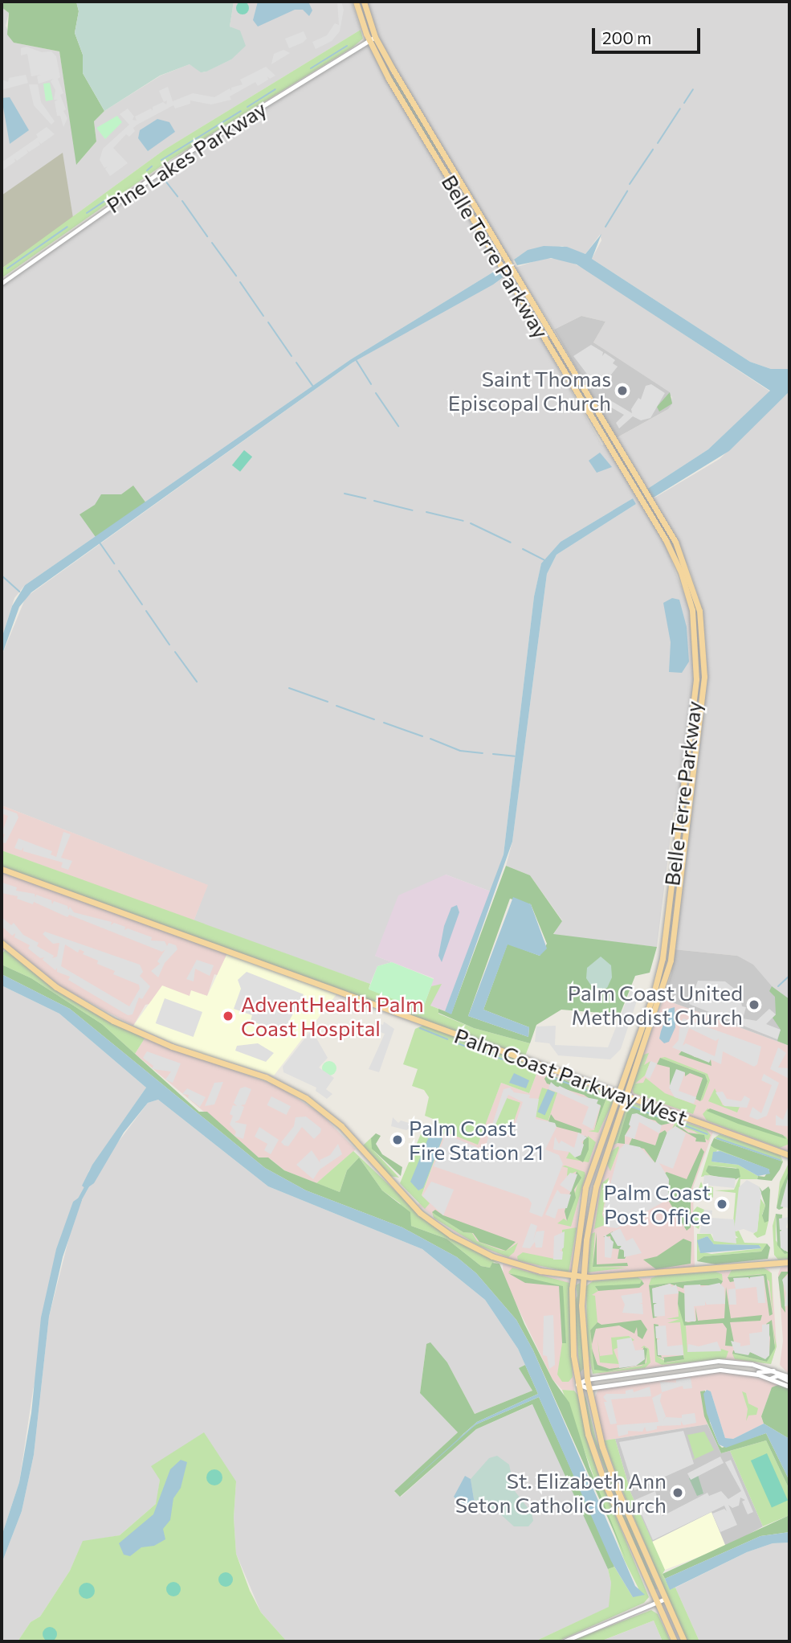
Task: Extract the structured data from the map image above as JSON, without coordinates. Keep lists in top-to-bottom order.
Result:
{
  "streets": {
    "main road": ["Belle Terre Parkway", "Palm Coast Parkway West"],
    "street": ["Pine Lakes Parkway"]
  },
  "crossings": [
    ["Pine Lakes Parkway", "Belle Terre Parkway"],
    ["Belle Terre Parkway", "Palm Coast Parkway West"]
  ],
  "places": [
    "Saint Thomas Episcopal Church",
    "Palm Coast United Methodist Church",
    "AdventHealth Palm Coast Hospital",
    "Palm Coast Fire Station 21",
    "Palm Coast Post Office",
    "St. Elizabeth Ann Seton Catholic Church"
  ],
  "scale_bar": "200 m"
}
